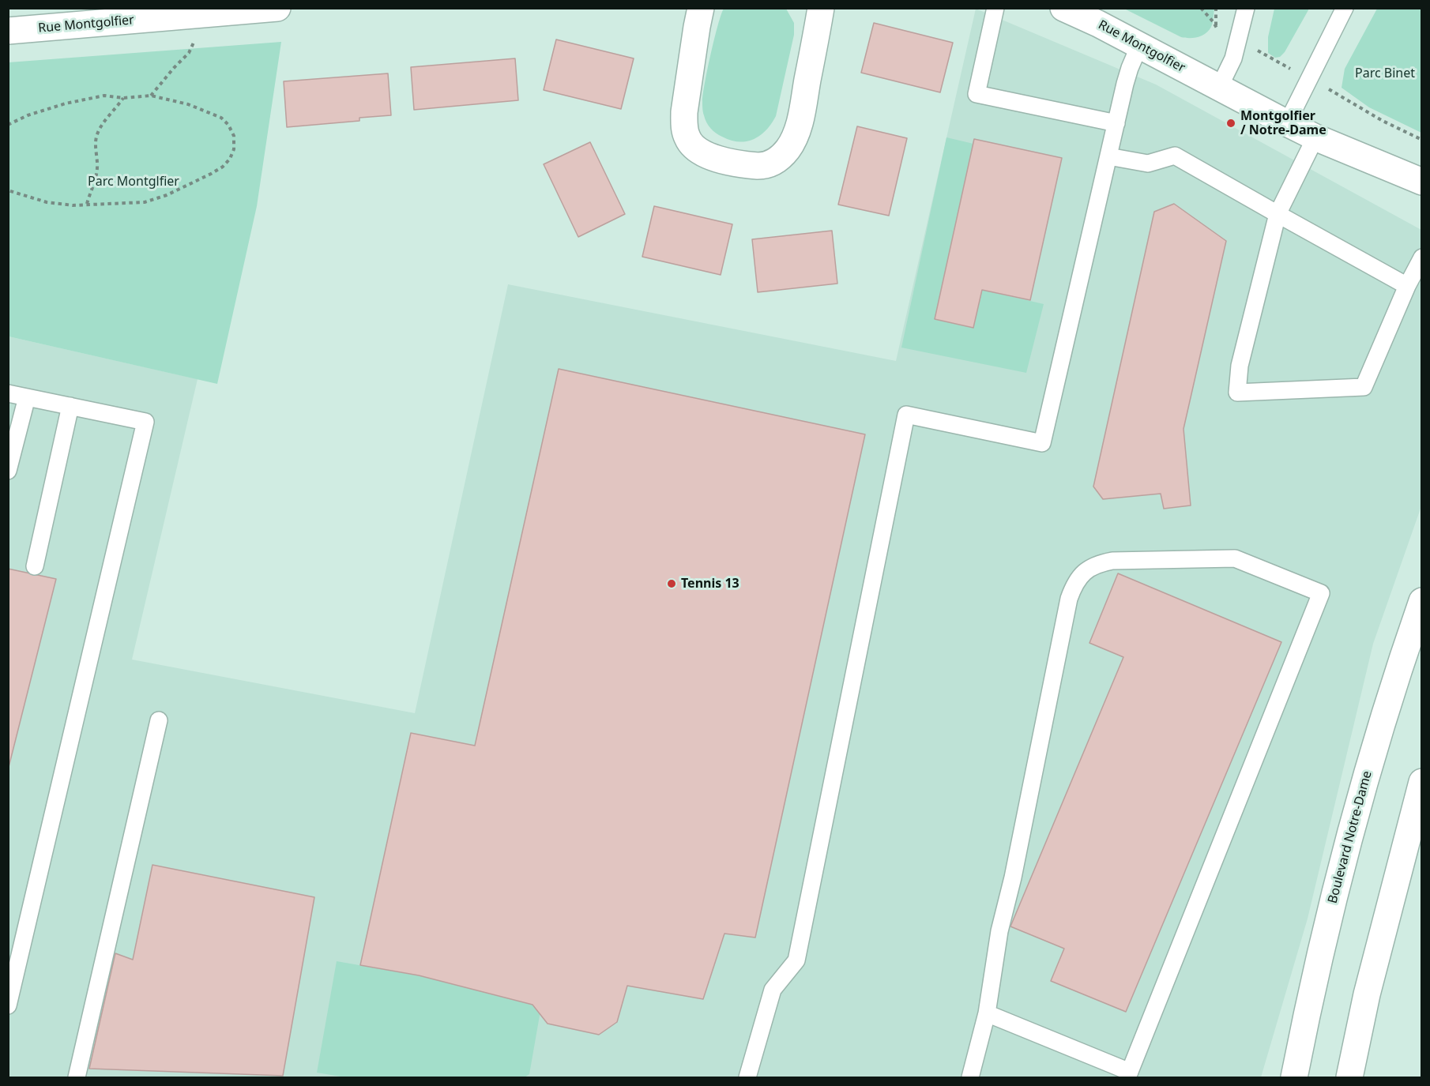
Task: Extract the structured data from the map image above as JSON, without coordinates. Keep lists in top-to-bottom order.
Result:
{
  "streets": {
    "street": ["Rue Montgolfier", "Boulevard Notre-Dame"]
  },
  "parks": ["Parc Binet", "Parc Montglfier"],
  "places": ["Montgolfier / Notre-Dame", "Tennis 13"]
}
